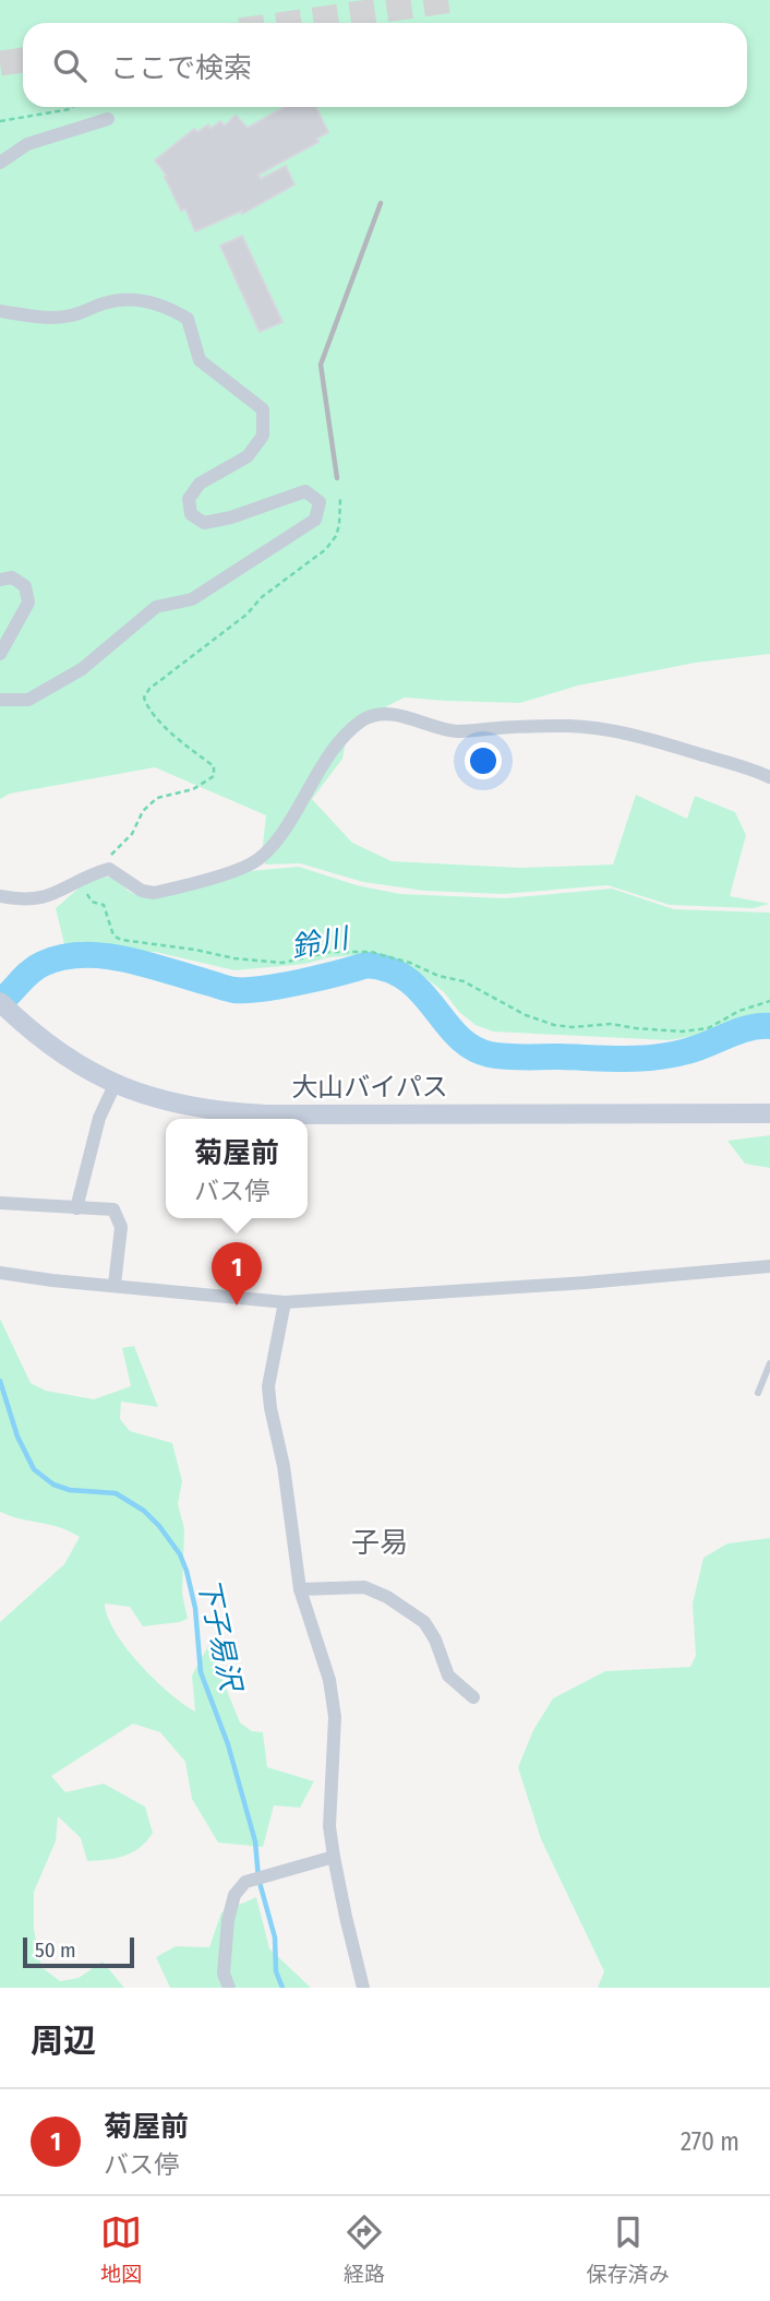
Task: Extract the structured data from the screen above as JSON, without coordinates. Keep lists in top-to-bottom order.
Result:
{
  "streets": {
    "main road": ["大山バイパス"]
  },
  "districts": ["子易"],
  "water": ["鈴川", "下子易沢"],
  "scale_bar": "50 m",
  "page": {
    "search": "ここで検索",
    "popup": ["菊屋前", "バス停"],
    "pins": "1",
    "scale": "50 m",
    "heading": "周辺",
    "list": [
      {
        "mark": "1",
        "name": "菊屋前",
        "note": "バス停",
        "value": "270 m"
      }
    ],
    "nav": ["地図", "経路", "保存済み"]
  }
}
